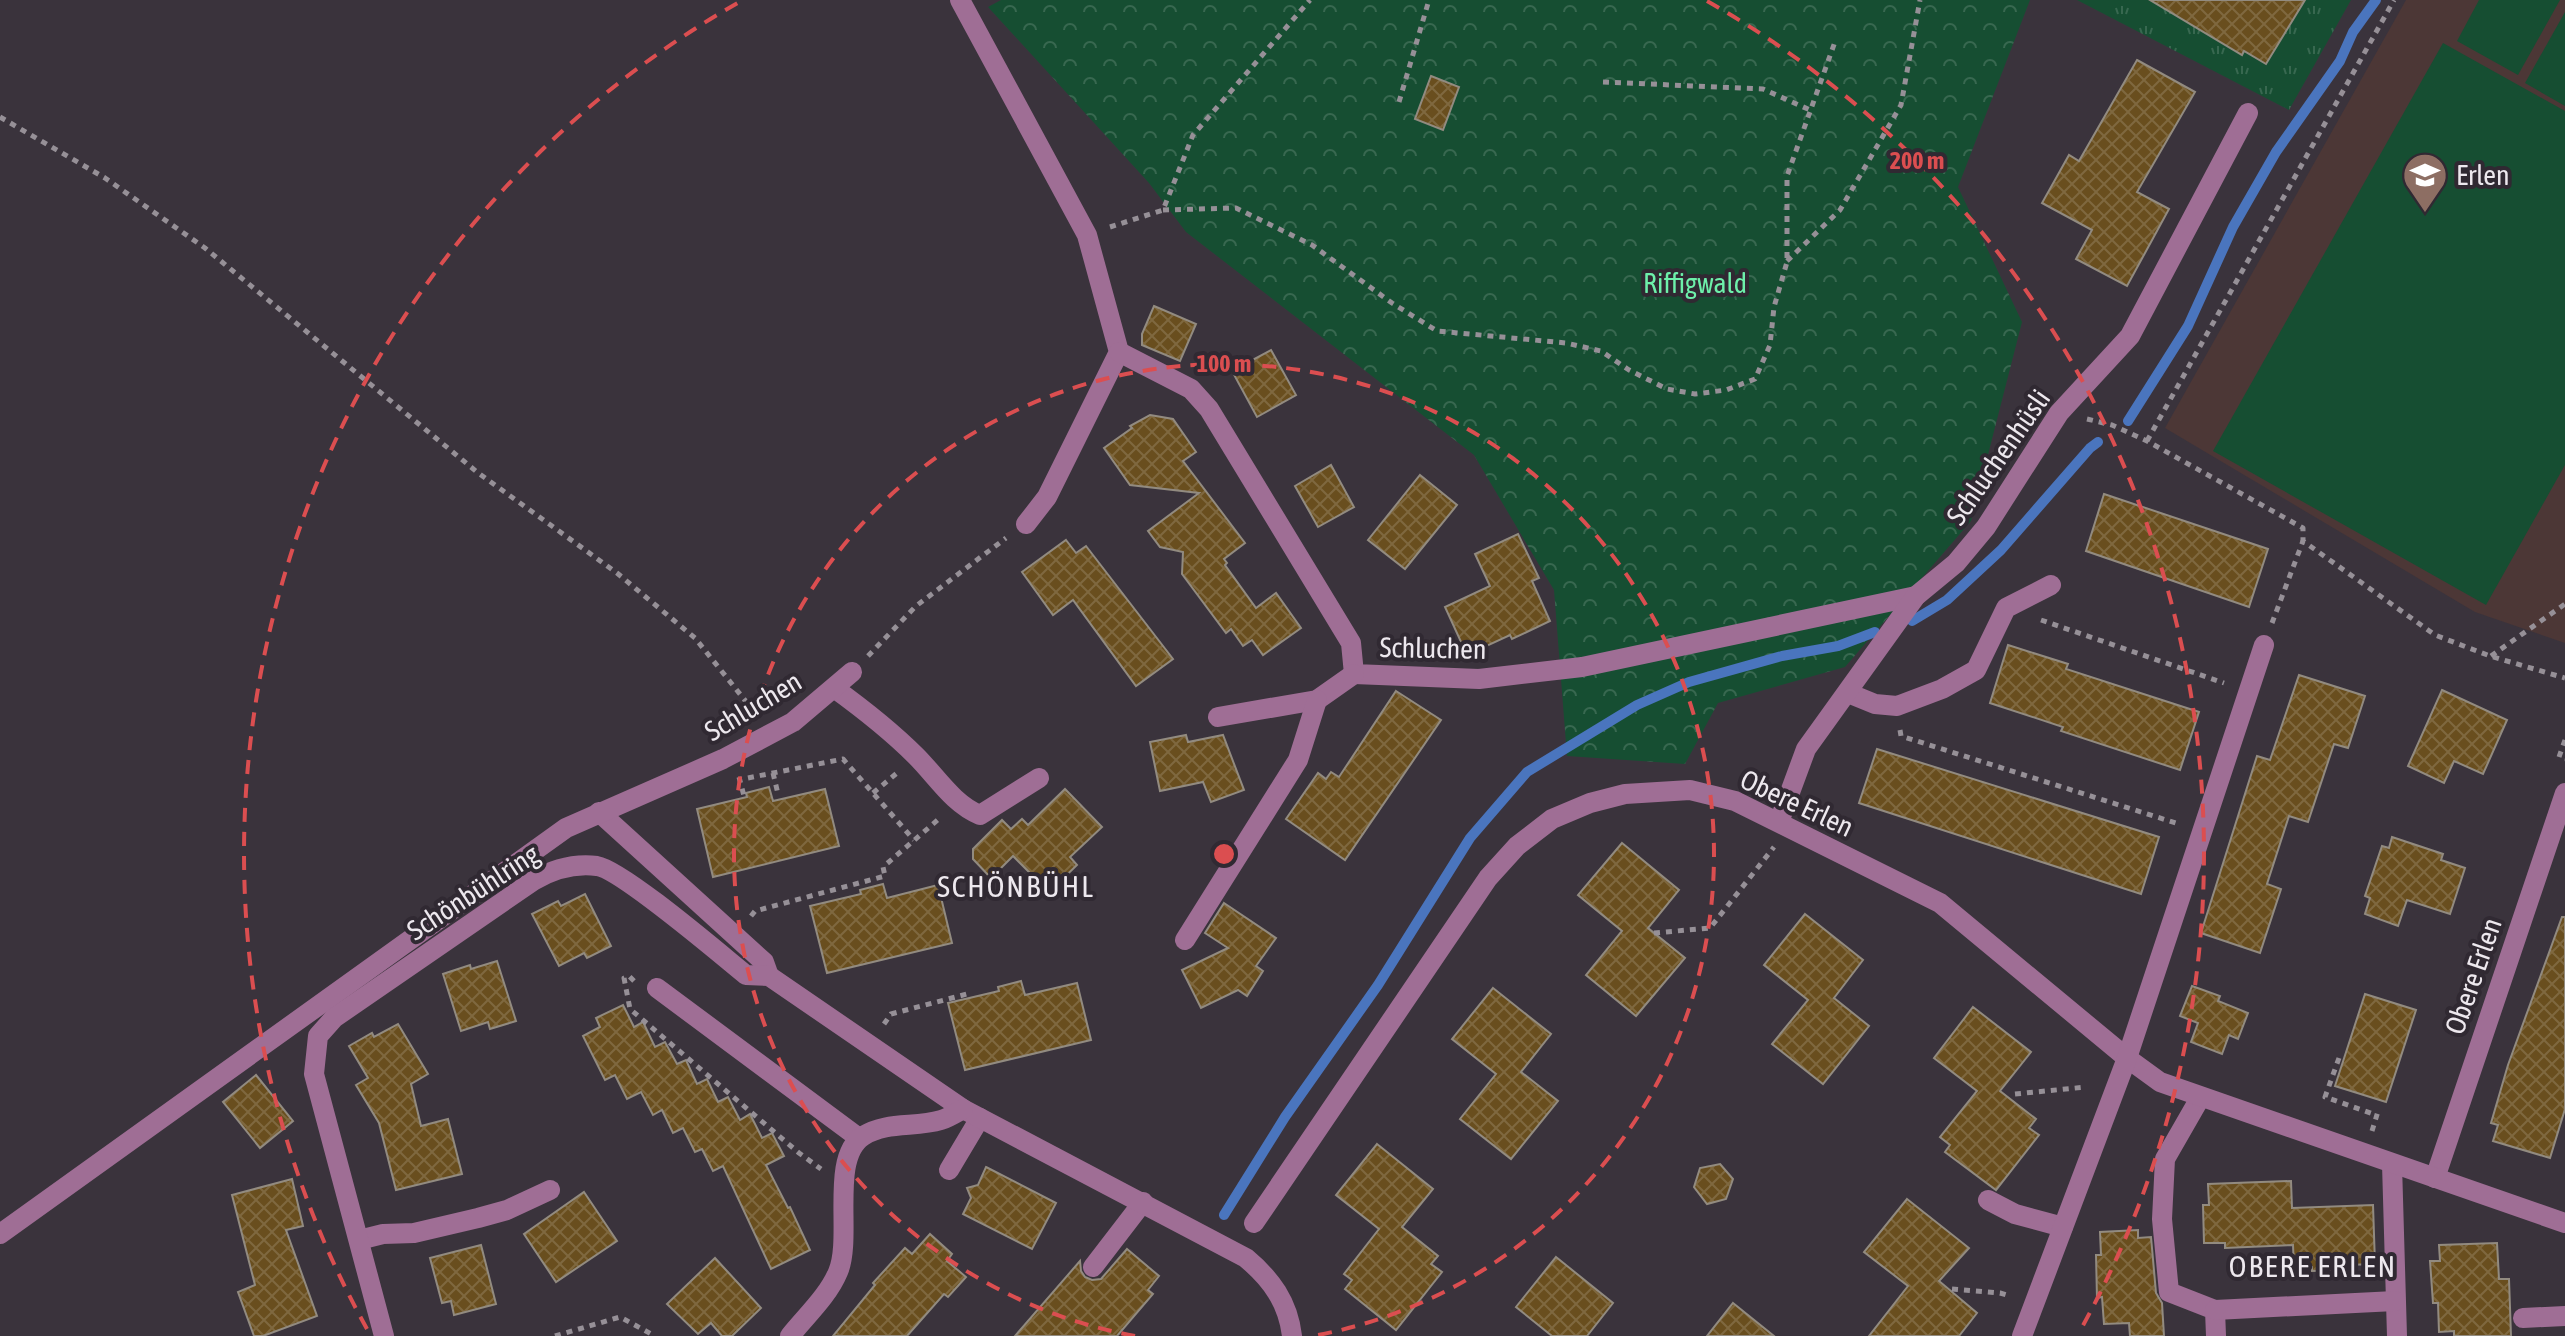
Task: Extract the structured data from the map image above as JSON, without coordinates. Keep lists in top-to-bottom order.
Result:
{
  "streets": {
    "street": [
      "Schluchenhüsli",
      "Schluchen",
      "Obere Erlen",
      "Schönbühlring"
    ]
  },
  "crossings": [
    ["Schluchenhüsli", "Schluchen"],
    ["Schluchenhüsli", "Obere Erlen"]
  ],
  "districts": ["SCHÖNBÜHL", "OBERE ERLEN"],
  "parks": ["Riffigwald"],
  "places": {
    "school or university": ["Erlen"]
  },
  "rings": ["200 m", "100 m"]
}
